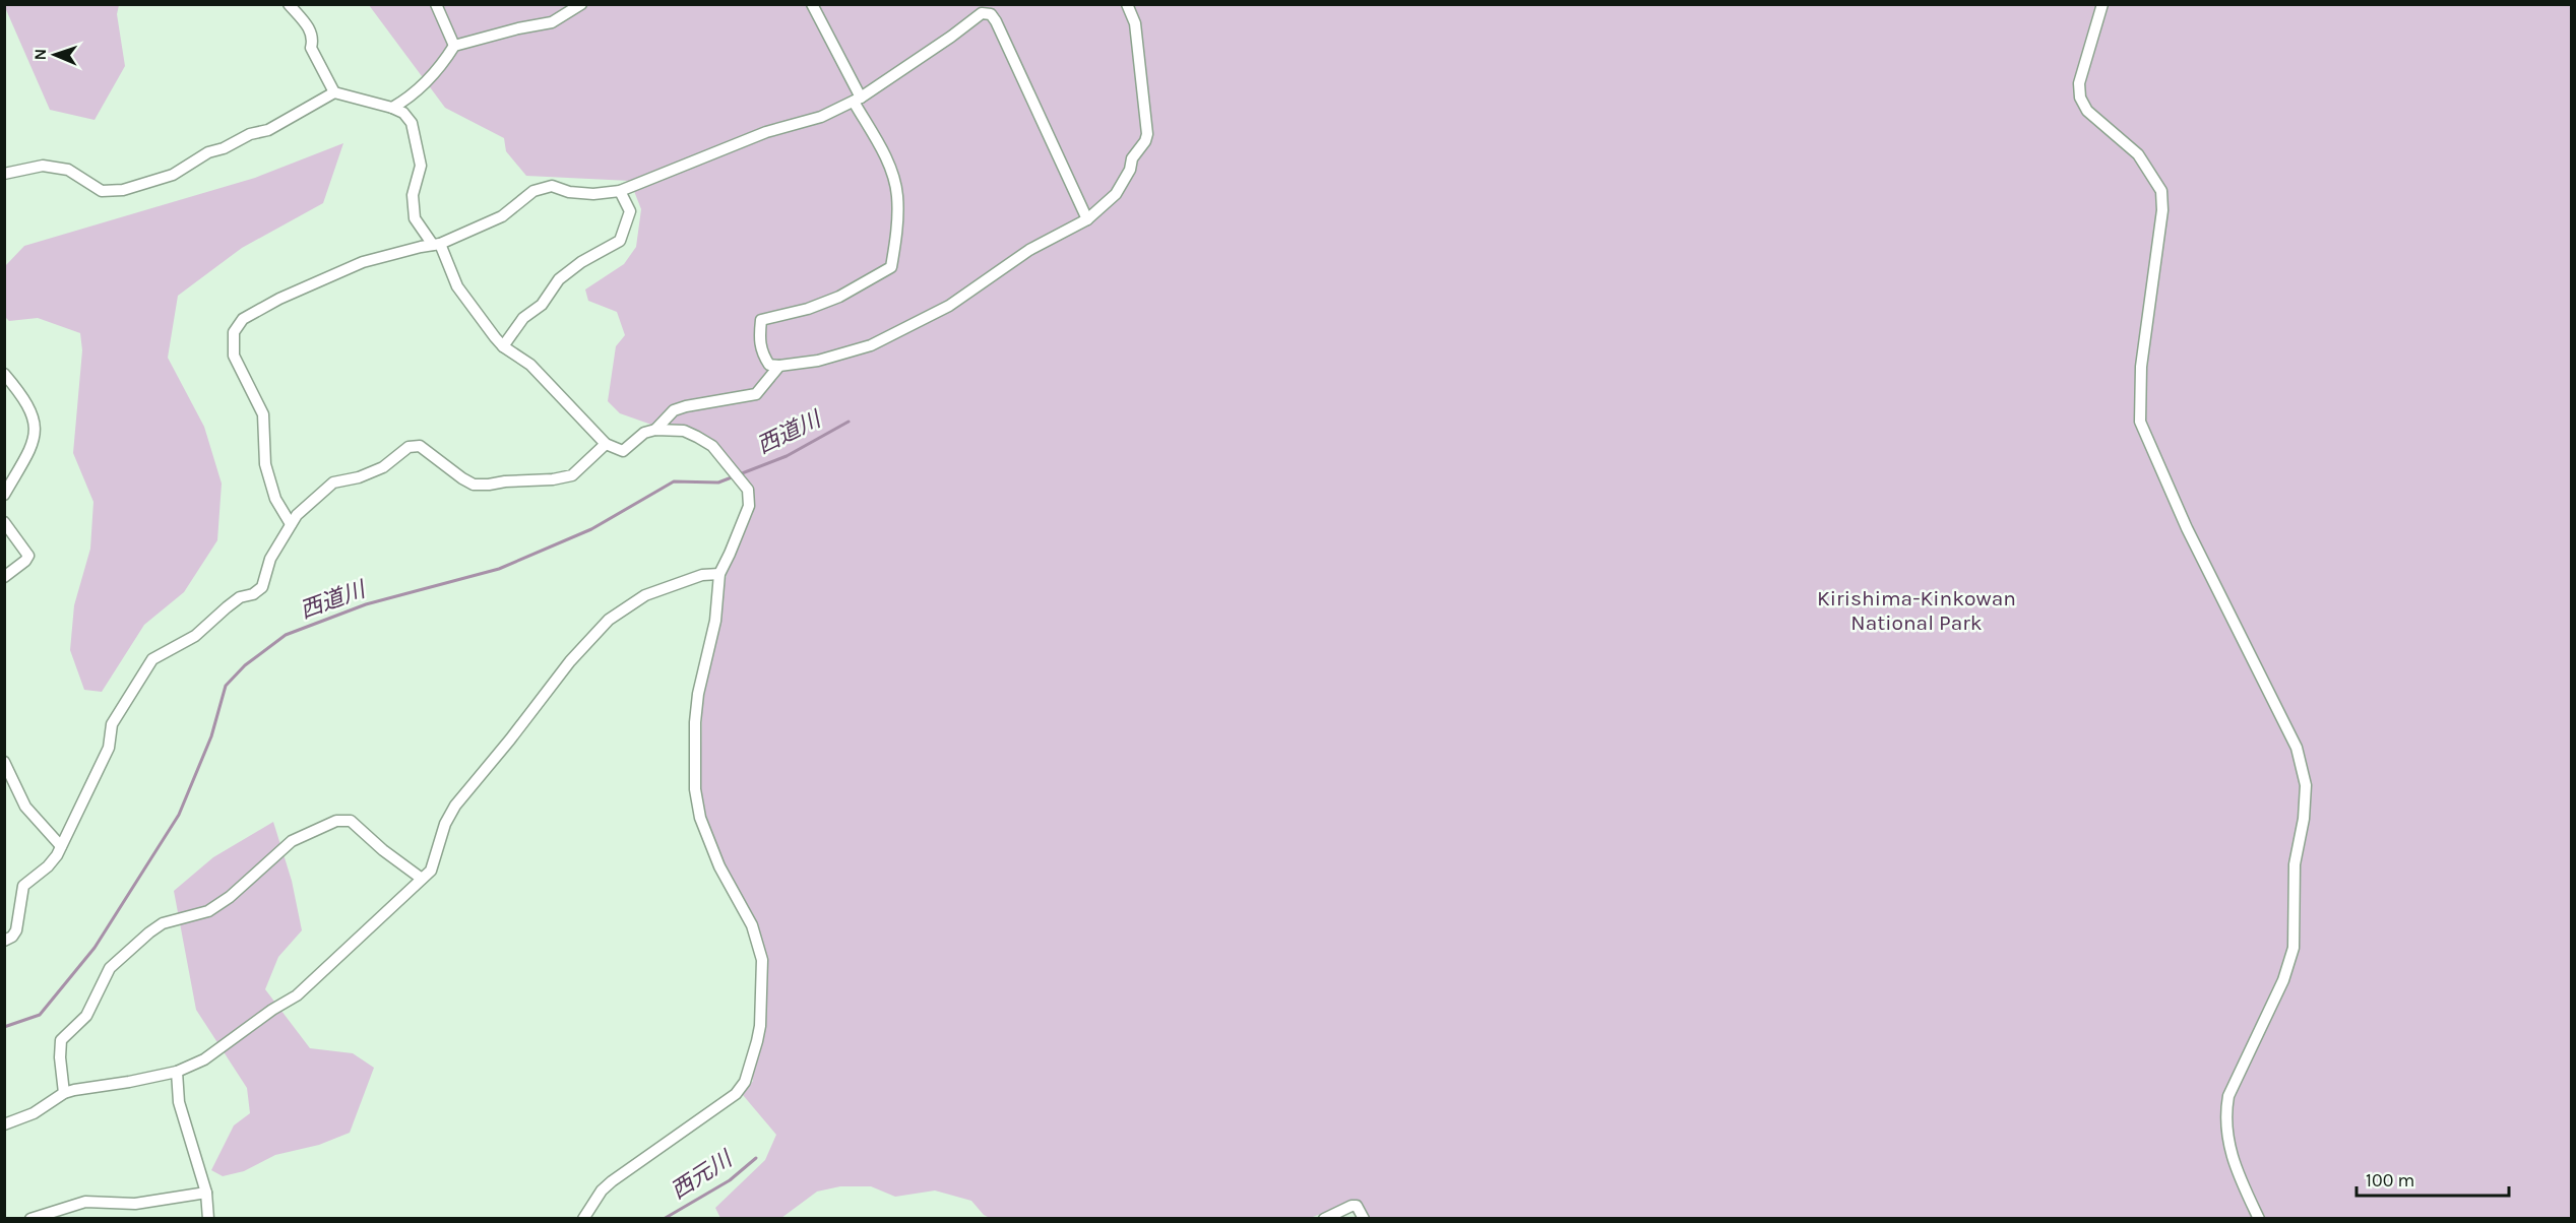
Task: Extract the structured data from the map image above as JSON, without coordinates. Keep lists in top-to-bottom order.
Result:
{
  "water": ["西道川", "西元川"],
  "parks": ["Kirishima-Kinkowan National Park"],
  "scale_bar": "100 m",
  "north": "left"
}
